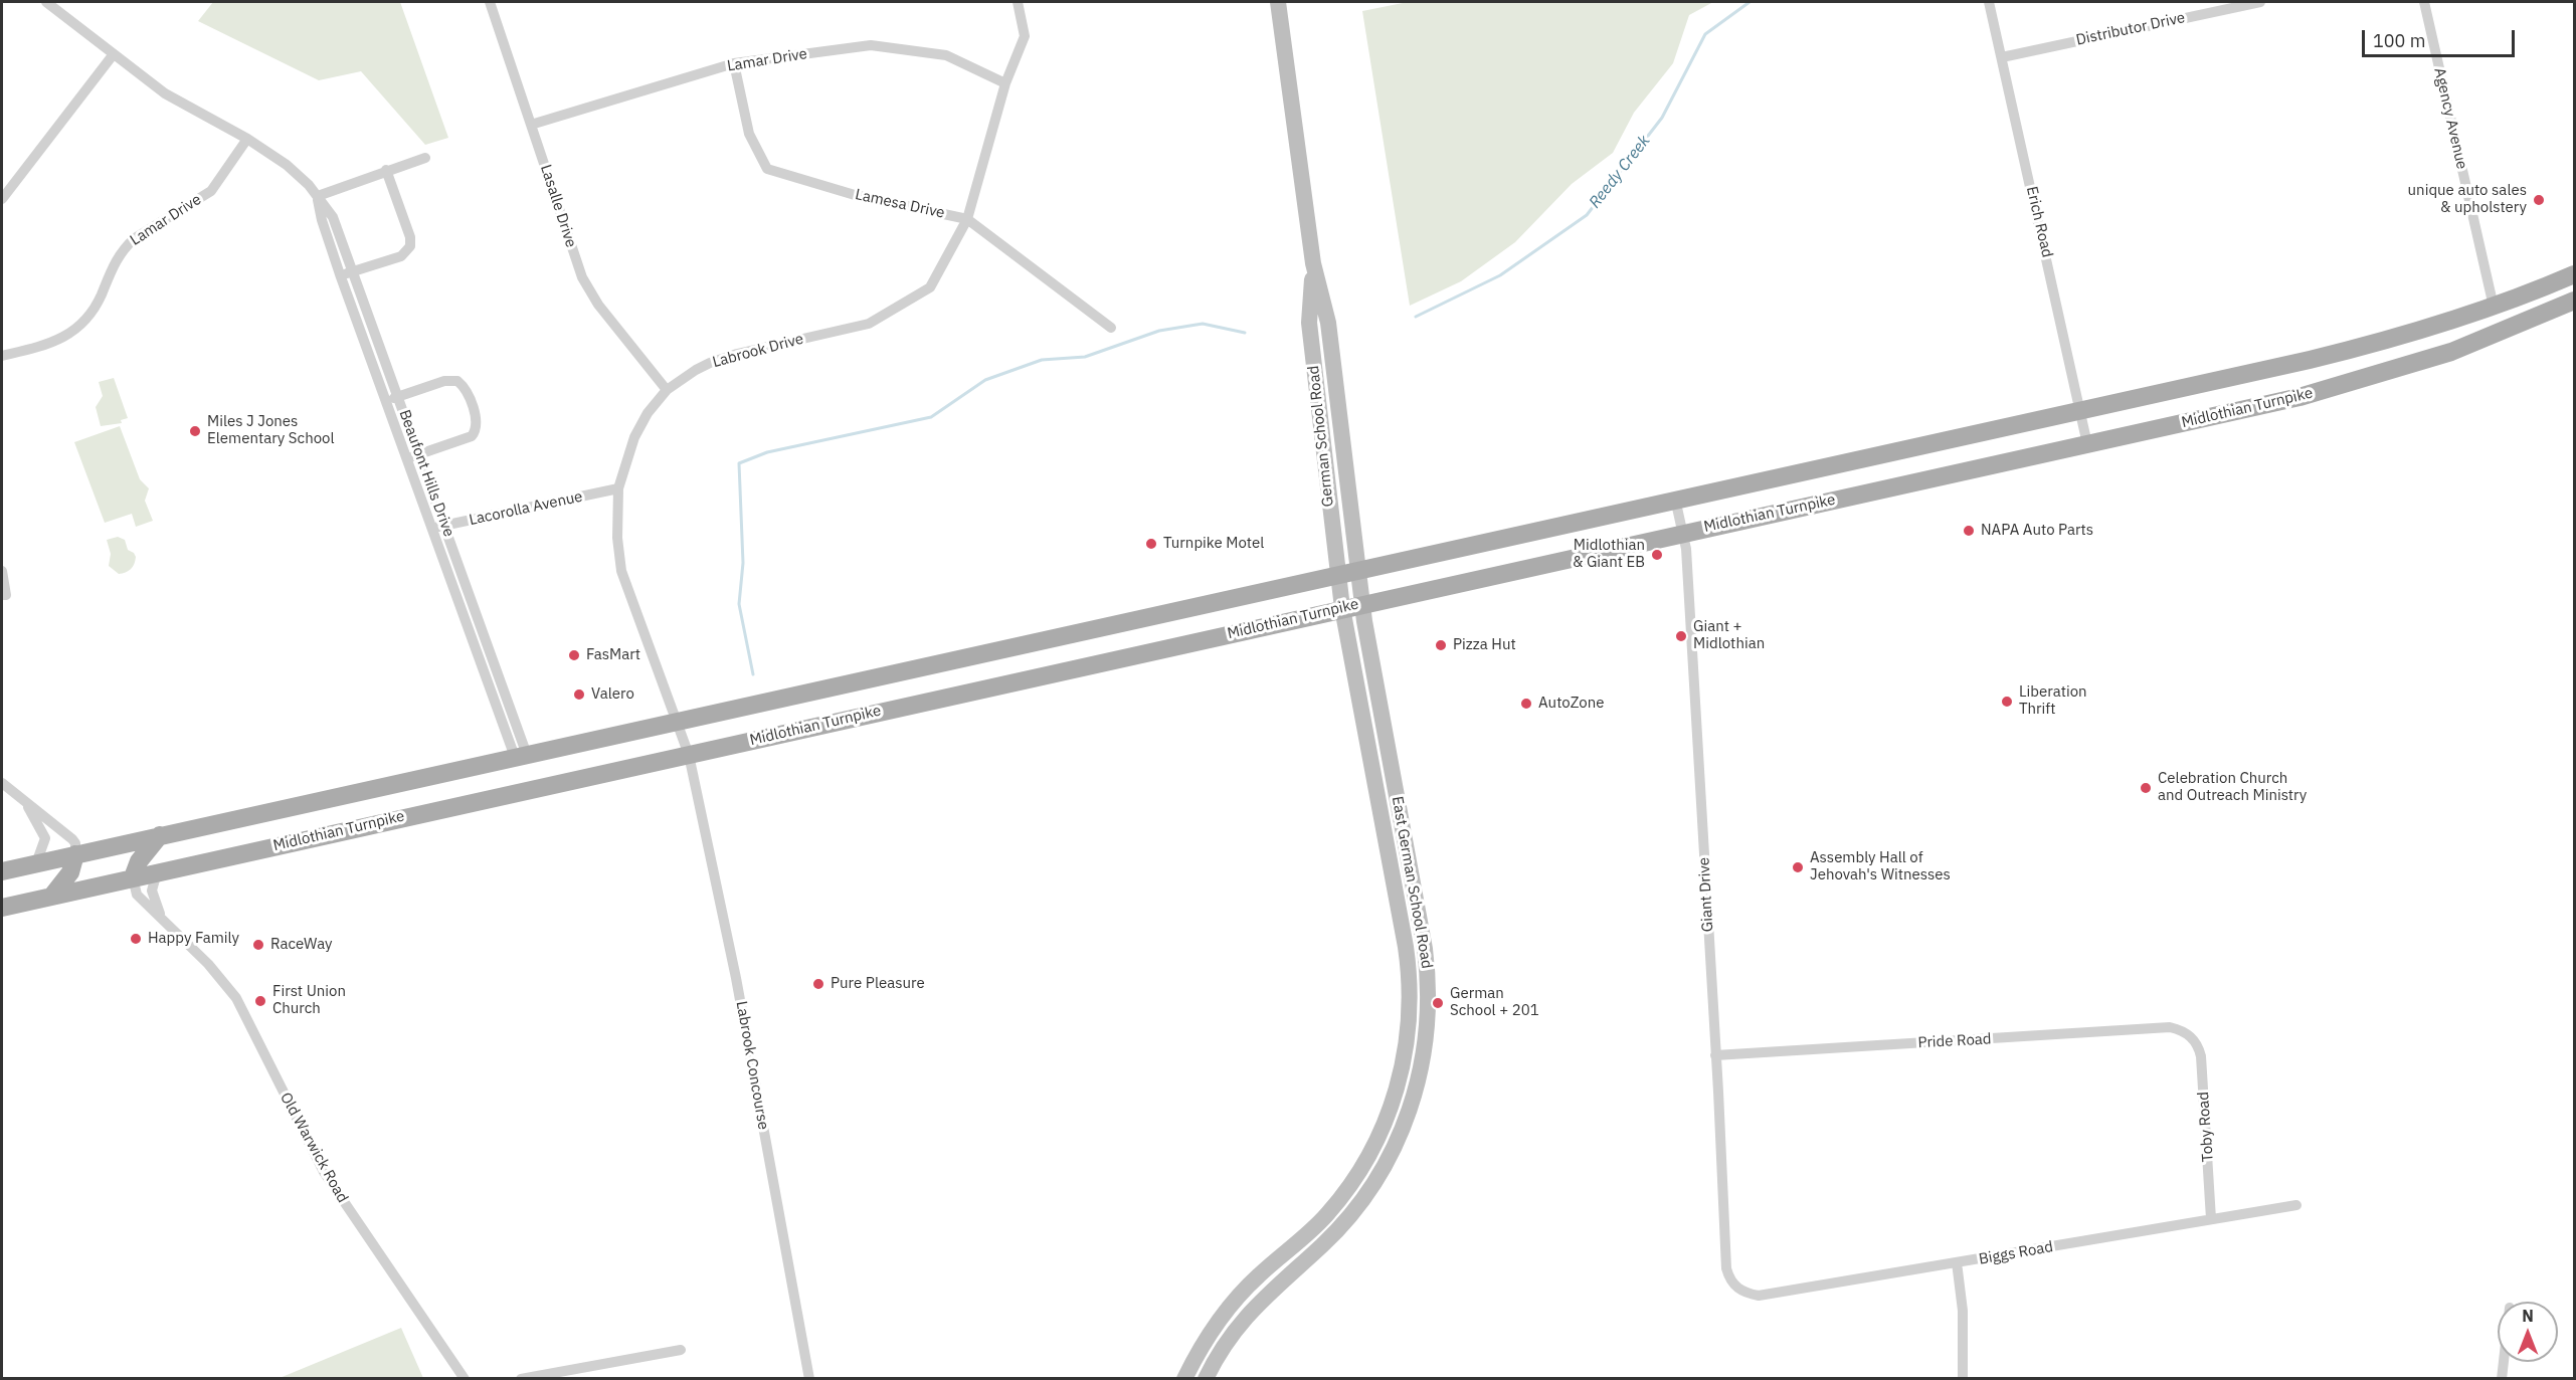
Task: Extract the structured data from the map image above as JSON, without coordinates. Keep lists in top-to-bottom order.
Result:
{
  "streets": {
    "main road": ["Midlothian Turnpike"],
    "street": [
      "Distributor Drive",
      "Lamar Drive",
      "Agency Avenue",
      "Lamesa Drive",
      "Lasalle Drive",
      "Erich Road",
      "Labrook Drive",
      "German School Road",
      "Beaufont Hills Drive",
      "Lacorolla Avenue",
      "East German School Road",
      "Giant Drive",
      "Pride Road",
      "Labrook Concourse",
      "Toby Road",
      "Old Warwick Road",
      "Biggs Road"
    ]
  },
  "crossings": [
    ["Distributor Drive", "Erich Road"],
    ["Lamar Drive", "Lamesa Drive"],
    ["Lamar Drive", "Lasalle Drive"],
    ["Lamar Drive", "Labrook Drive"],
    ["Lamar Drive", "Beaufont Hills Drive"],
    ["Lamesa Drive", "Labrook Drive"],
    ["Lasalle Drive", "Labrook Drive"],
    ["Erich Road", "Midlothian Turnpike"],
    ["Labrook Drive", "Midlothian Turnpike"],
    ["Labrook Drive", "Lacorolla Avenue"],
    ["Labrook Drive", "Labrook Concourse"],
    ["Midlothian Turnpike", "German School Road"],
    ["Midlothian Turnpike", "East German School Road"],
    ["Midlothian Turnpike", "Giant Drive"],
    ["Midlothian Turnpike", "Labrook Concourse"],
    ["Midlothian Turnpike", "Old Warwick Road"],
    ["German School Road", "East German School Road"],
    ["Beaufont Hills Drive", "Lacorolla Avenue"],
    ["Giant Drive", "Pride Road"],
    ["Giant Drive", "Biggs Road"],
    ["Pride Road", "Toby Road"],
    ["Toby Road", "Biggs Road"]
  ],
  "water": ["Reedy Creek"],
  "places": [
    "unique auto sales & upholstery",
    "Miles J Jones Elementary School",
    "NAPA Auto Parts",
    "Turnpike Motel",
    "Midlothian & Giant EB",
    "Giant + Midlothian",
    "Pizza Hut",
    "FasMart",
    "Valero",
    "Liberation Thrift",
    "AutoZone",
    "Celebration Church and Outreach Ministry",
    "Assembly Hall of Jehovah's Witnesses",
    "Happy Family",
    "RaceWay",
    "Pure Pleasure",
    "First Union Church",
    "German School + 201"
  ],
  "scale_bar": "100 m",
  "north": "top"
}
